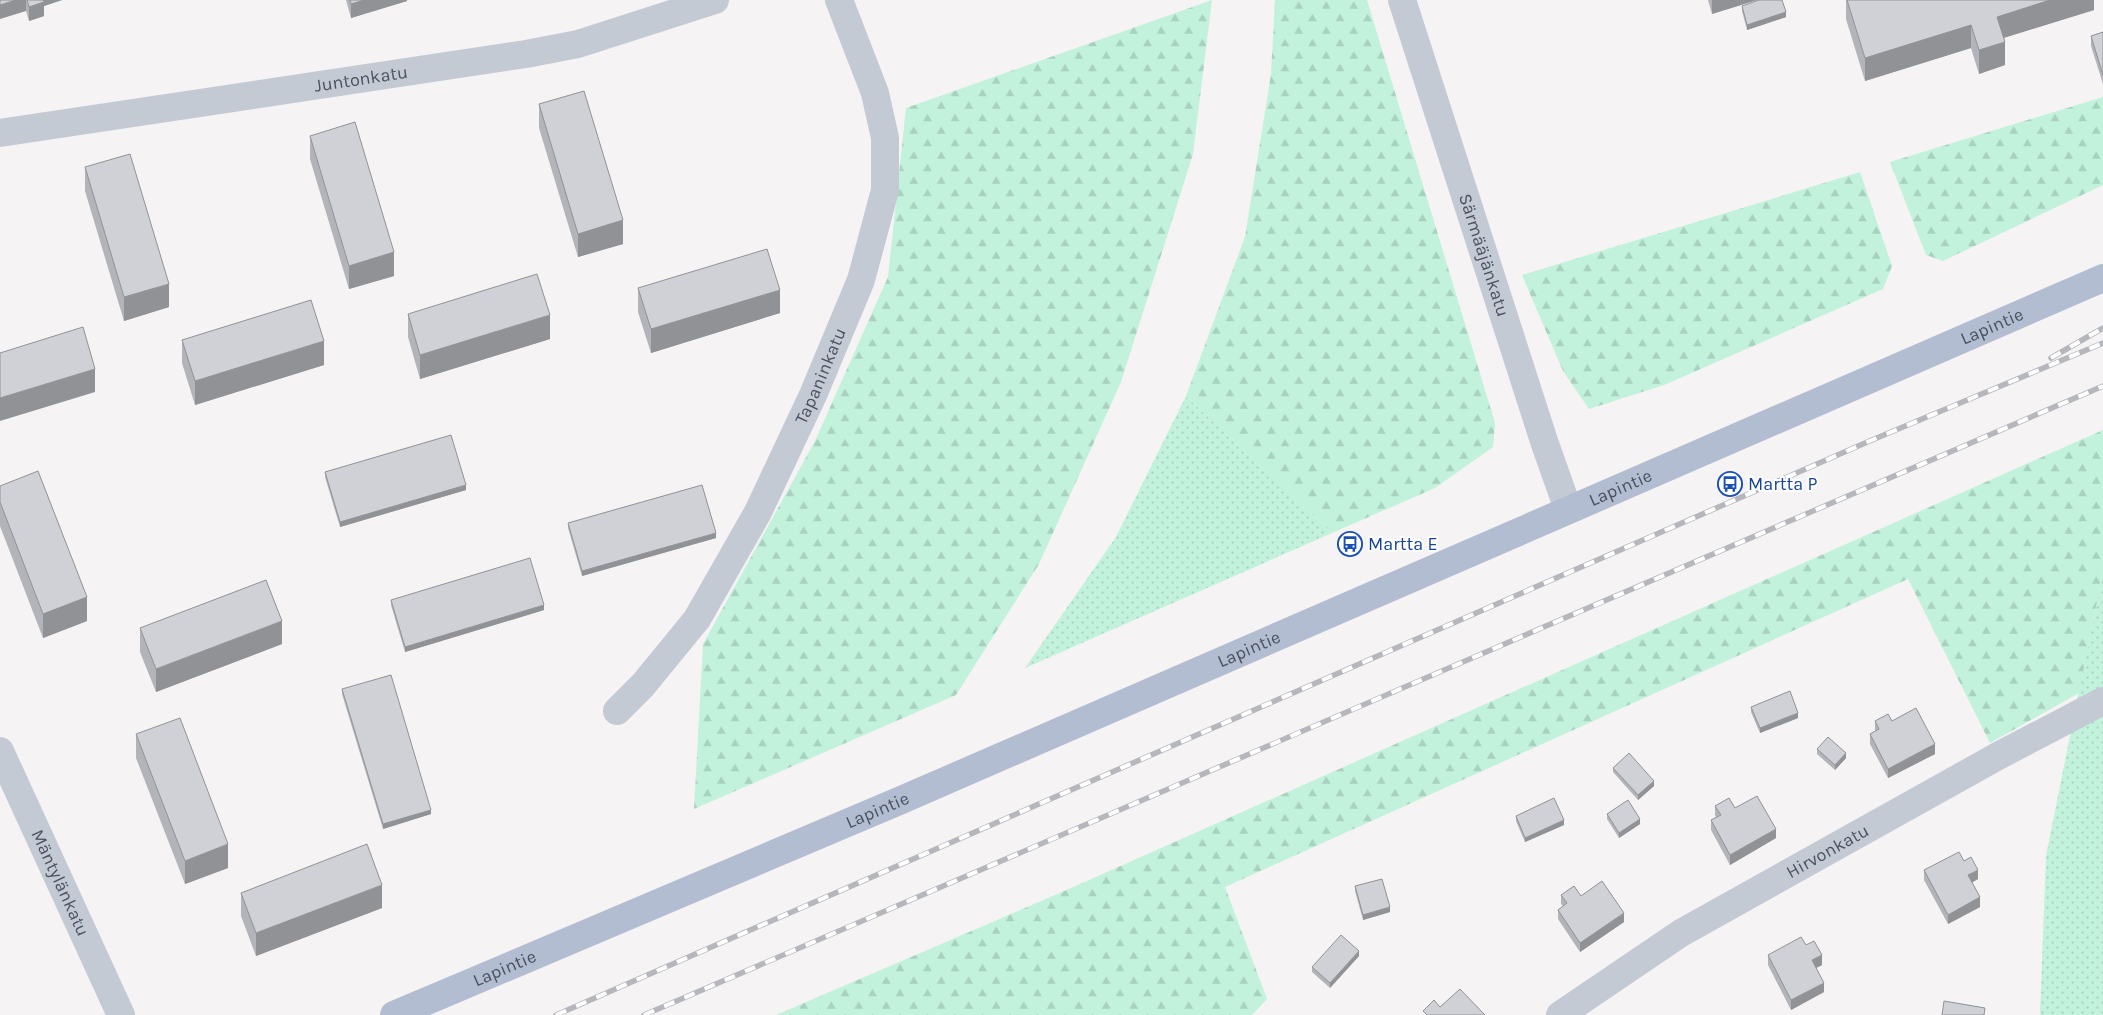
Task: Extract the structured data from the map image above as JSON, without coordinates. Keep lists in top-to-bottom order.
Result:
{
  "streets": {
    "main road": ["Lapintie"],
    "street": [
      "Juntonkatu",
      "Särmääjänkatu",
      "Tapaninkatu",
      "Hirvonkatu",
      "Mäntylänkatu"
    ]
  },
  "crossings": [
    ["Särmääjänkatu", "Lapintie"]
  ],
  "places": {
    "bus stop": ["Martta P", "Martta E"]
  }
}
